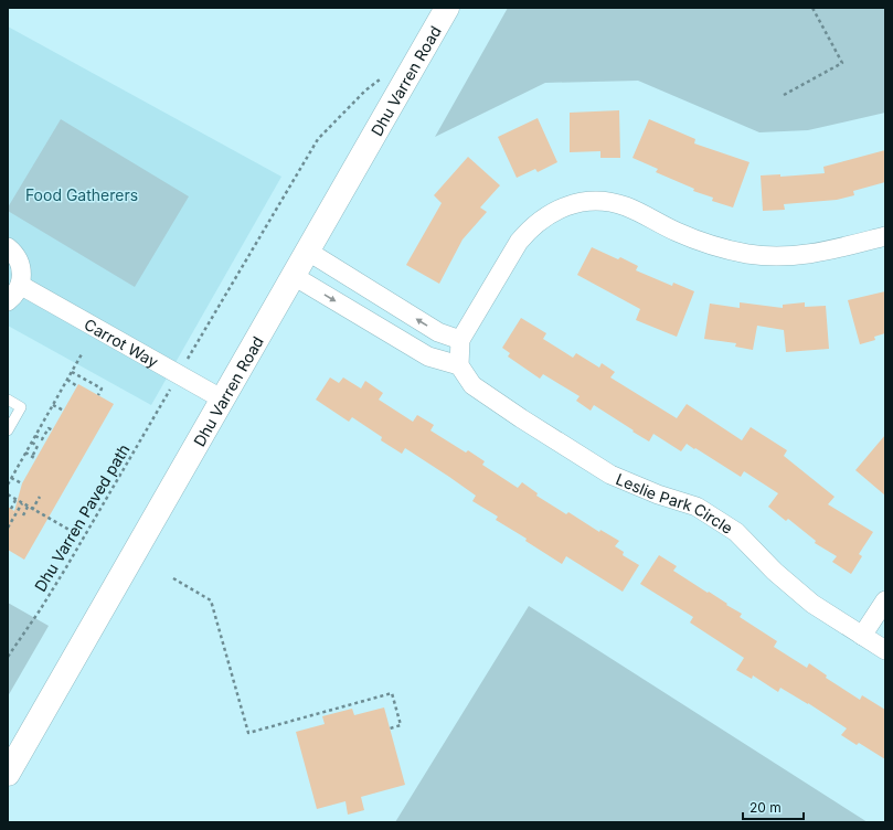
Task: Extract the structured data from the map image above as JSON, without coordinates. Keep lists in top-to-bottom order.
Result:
{
  "streets": {
    "main road": ["Dhu Varren Road"],
    "street": ["Carrot Way", "Leslie Park Circle"],
    "path": ["Dhu Varren Paved path"]
  },
  "crossings": [
    ["Dhu Varren Road", "Carrot Way"]
  ],
  "parks": ["Food Gatherers"],
  "scale_bar": "20 m"
}
